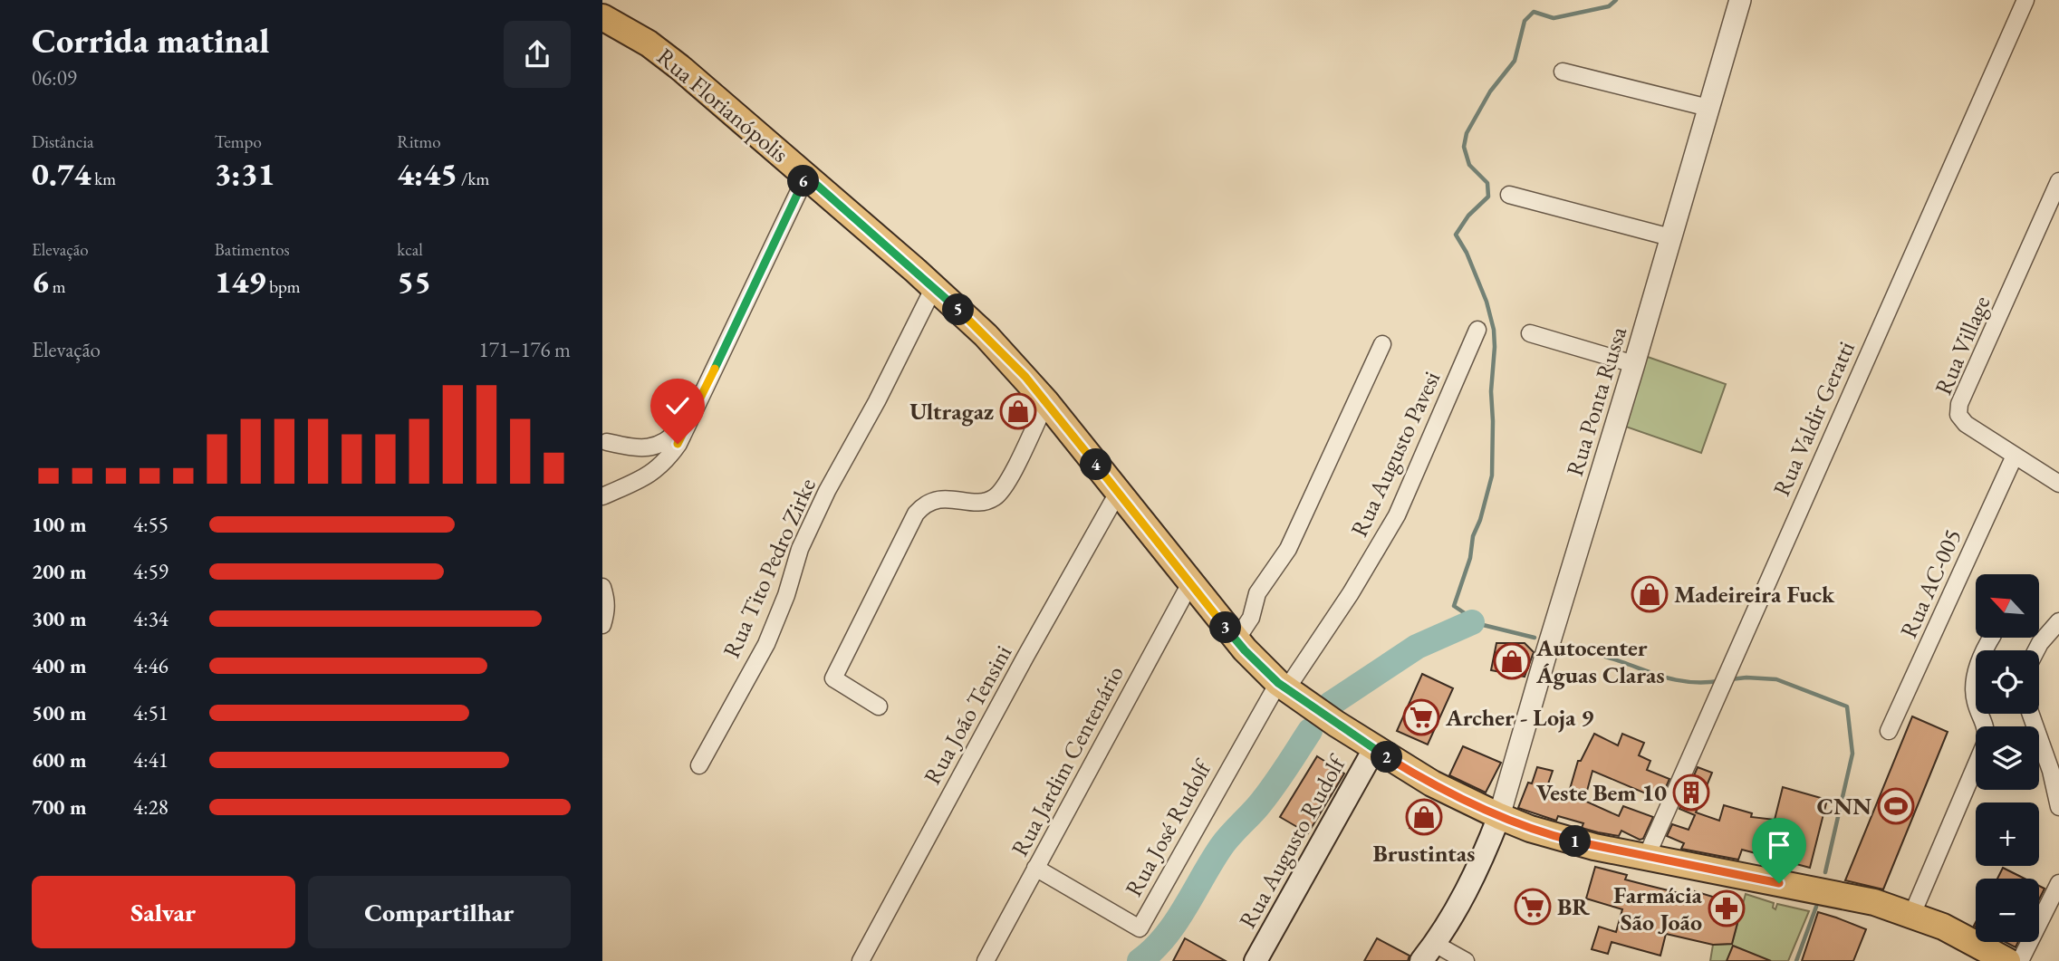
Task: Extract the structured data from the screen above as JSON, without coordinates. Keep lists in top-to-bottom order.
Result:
{
  "streets": {
    "main road": ["Rua Florianópolis", "Rua Augusto Rudolf"],
    "street": [
      "Rua Village",
      "Rua Ponta Russa",
      "Rua Valdir Geratti",
      "Rua Augusto Pavesi",
      "Rua Tito Pedro Zirke",
      "Rua AC-005",
      "Rua João Tensini",
      "Rua Jardim Centenário",
      "Rua José Rudolf"
    ]
  },
  "crossings": [
    ["Rua Florianópolis", "Rua Ponta Russa"],
    ["Rua Florianópolis", "Rua Valdir Geratti"],
    ["Rua Florianópolis", "Rua Augusto Pavesi"],
    ["Rua Florianópolis", "Rua Tito Pedro Zirke"],
    ["Rua Florianópolis", "Rua João Tensini"],
    ["Rua Florianópolis", "Rua Jardim Centenário"],
    ["Rua Florianópolis", "Rua José Rudolf"],
    ["Rua Florianópolis", "Rua Augusto Rudolf"],
    ["Rua Village", "Rua AC-005"],
    ["Rua Augusto Pavesi", "Rua José Rudolf"],
    ["Rua Jardim Centenário", "Rua José Rudolf"]
  ],
  "places": {
    "shop": [
      "Ultragaz",
      "Madeireira Fuck",
      "Autocenter Águas Claras",
      "Brustintas"
    ],
    "supermarket": ["Archer - Loja 9", "BR"],
    "building": ["Veste Bem 10"],
    "sports": ["CNN"],
    "pharmacy": ["Farmácia São João"]
  },
  "north": "top left",
  "page": {
    "heading": ["Corrida matinal", "06:09"],
    "stats": [
      ["Distância", "0.74 km"],
      ["Tempo", "3:31"],
      ["Ritmo", "4:45 /km"],
      ["Elevação", "6 m"],
      ["Batimentos", "149 bpm"],
      ["kcal", "55"]
    ],
    "pins": [
      "6",
      "5",
      "4",
      "3",
      "2",
      "1"
    ],
    "chart": ["Elevação", "171–176 m"],
    "list": [
      {
        "name": "100 m",
        "note": "4:55"
      },
      {
        "name": "200 m",
        "note": "4:59"
      },
      {
        "name": "300 m",
        "note": "4:34"
      },
      {
        "name": "400 m",
        "note": "4:46"
      },
      {
        "name": "500 m",
        "note": "4:51"
      },
      {
        "name": "600 m",
        "note": "4:41"
      },
      {
        "name": "700 m",
        "note": "4:28"
      }
    ],
    "map_buttons": ["+", "−"],
    "buttons": ["Salvar", "Compartilhar"]
  }
}
